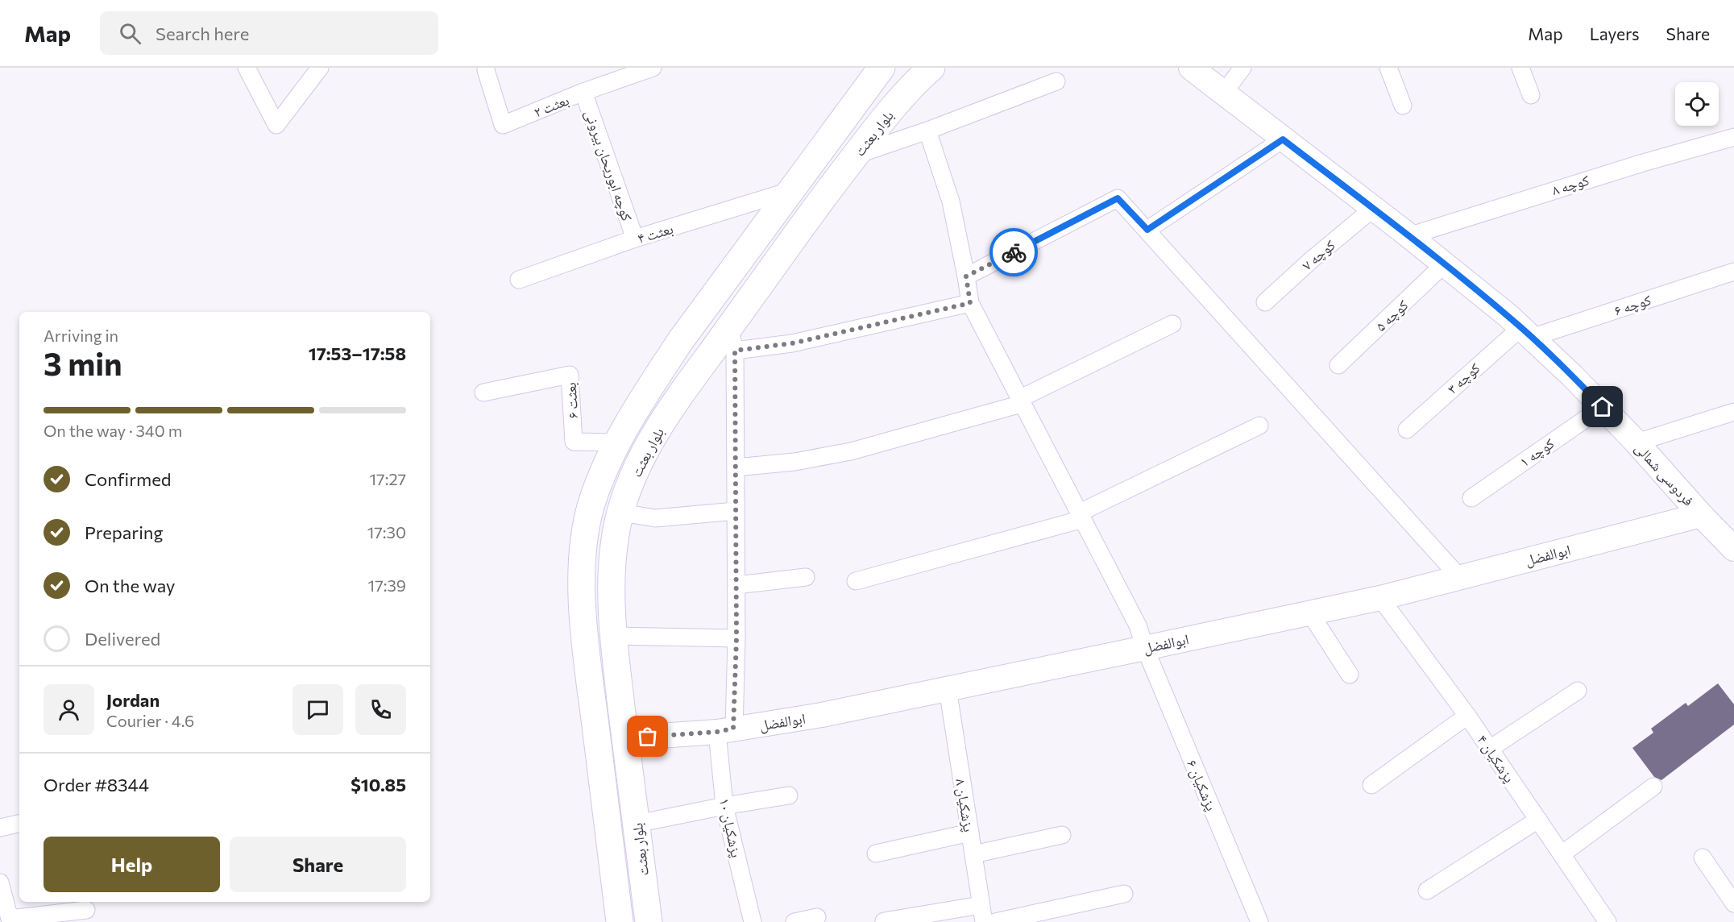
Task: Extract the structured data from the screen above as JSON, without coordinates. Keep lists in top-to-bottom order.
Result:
{
  "streets": {
    "main road": ["بلوار بعثت"],
    "street": [
      "بعثت ۲",
      "کوچه ابوریحان بیرونی",
      "کوچه ۸",
      "بعثت ۴",
      "کوچه ۷",
      "کوچه ۶",
      "کوچه ۵",
      "کوچه ۳",
      "بعثت ۶",
      "کوچه ۱",
      "فردوسی شمالی",
      "ابوالفضل",
      "پزشکیان ۴",
      "پزشکیان ۶",
      "پزشکیان ۸",
      "پزشکیان ۱۰"
    ]
  },
  "crossings": [
    ["بعثت ۲", "کوچه ابوریحان بیرونی"],
    ["بلوار بعثت", "بعثت ۴"],
    ["بلوار بعثت", "بعثت ۶"],
    ["بلوار بعثت", "ابوالفضل"],
    ["بلوار بعثت", "پزشکیان ۱۰"],
    ["کوچه ابوریحان بیرونی", "بعثت ۴"],
    ["کوچه ۸", "فردوسی شمالی"],
    ["کوچه ۷", "فردوسی شمالی"],
    ["کوچه ۶", "کوچه ۳"],
    ["کوچه ۶", "فردوسی شمالی"],
    ["کوچه ۵", "فردوسی شمالی"],
    ["کوچه ۳", "فردوسی شمالی"],
    ["کوچه ۱", "فردوسی شمالی"],
    ["فردوسی شمالی", "ابوالفضل"],
    ["ابوالفضل", "پزشکیان ۴"],
    ["ابوالفضل", "پزشکیان ۶"],
    ["ابوالفضل", "پزشکیان ۸"],
    ["ابوالفضل", "پزشکیان ۱۰"]
  ],
  "page": {
    "header": "Map",
    "search": "Search here",
    "nav": ["Map", "Layers", "Share"],
    "heading": ["3 min", "Arriving in", "17:53–17:58"],
    "panel": [
      "Jordan",
      "Courier · 4.6",
      "Order #8344",
      "$10.85"
    ],
    "bar": "On the way · 340 m",
    "list": [
      ["Confirmed", "17:27"],
      ["Preparing", "17:30"],
      ["On the way", "17:39"],
      "Delivered"
    ],
    "buttons": ["Help", "Share"]
  }
}
